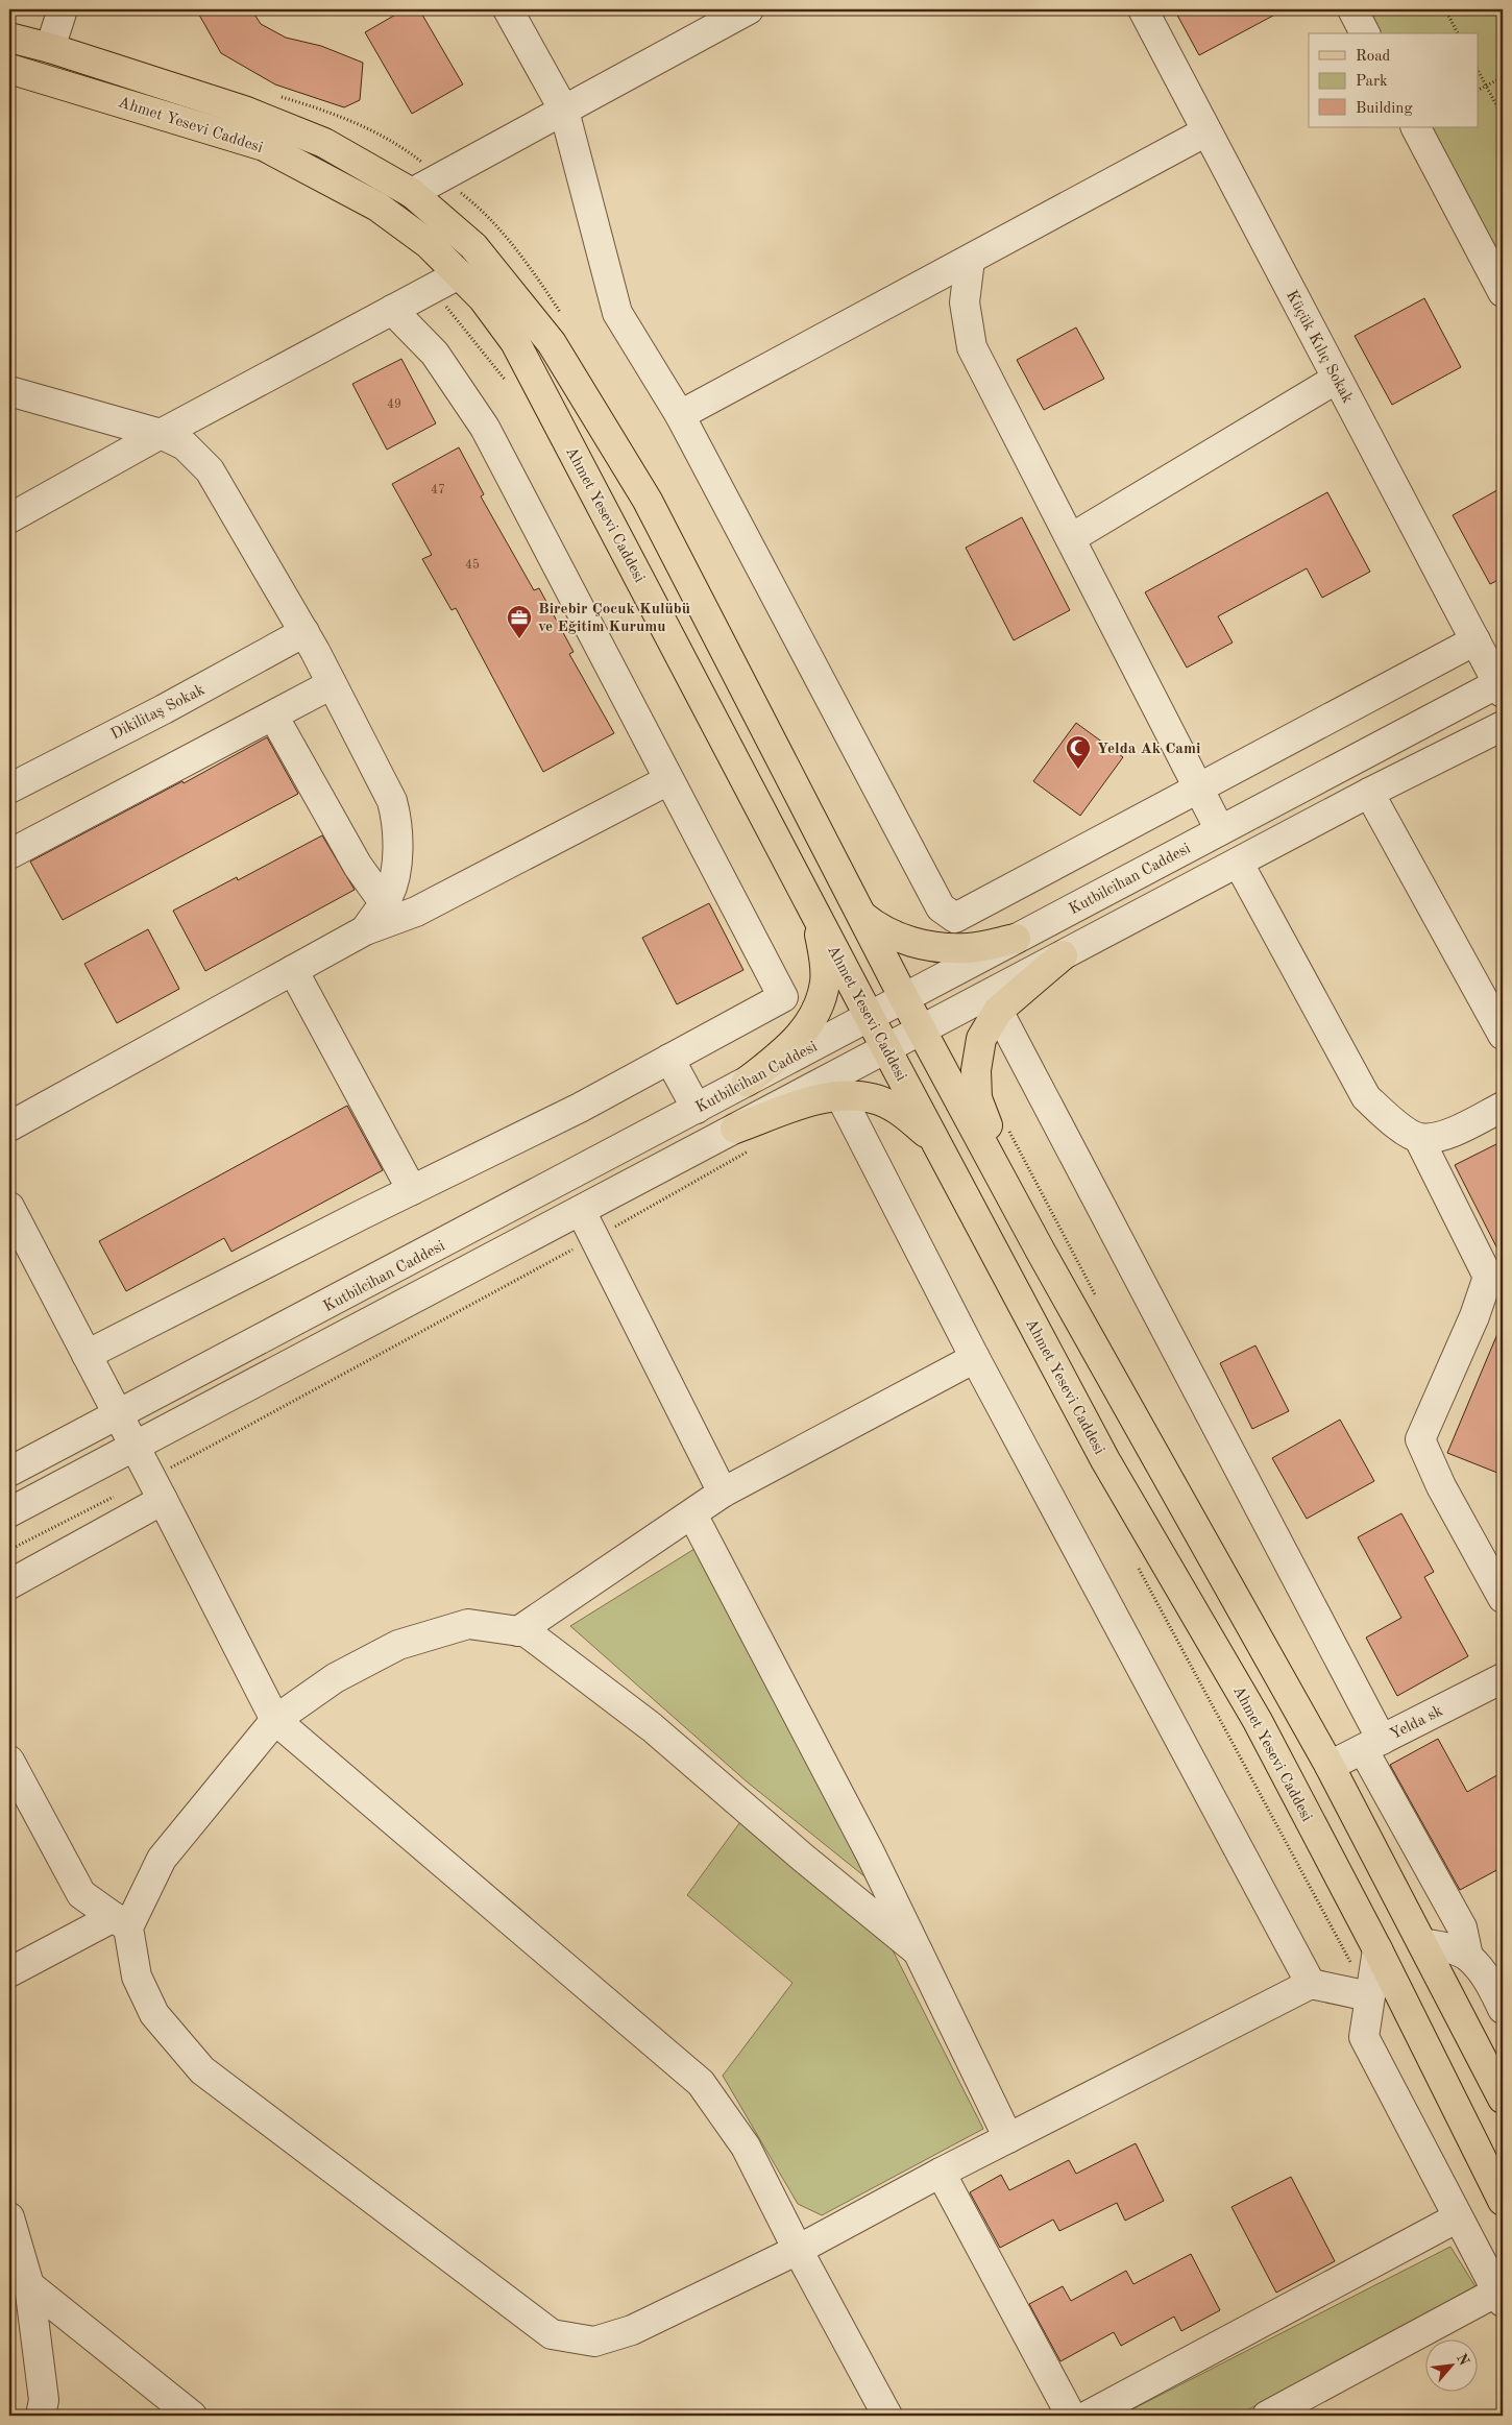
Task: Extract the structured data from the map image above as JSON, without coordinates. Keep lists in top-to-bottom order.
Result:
{
  "streets": {
    "main road": ["Ahmet Yesevi Caddesi"],
    "street": [
      "Küçük Kılıç Sokak",
      "Dikilitaş Sokak",
      "Kutbilcihan Caddesi",
      "Yelda sk"
    ]
  },
  "crossings": [
    ["Ahmet Yesevi Caddesi", "Kutbilcihan Caddesi"],
    ["Ahmet Yesevi Caddesi", "Yelda sk"],
    ["Küçük Kılıç Sokak", "Kutbilcihan Caddesi"]
  ],
  "places": {
    "office": ["Birebir Çocuk Kulübü ve Eğitim Kurumu"],
    "mosque": ["Yelda Ak Cami"]
  },
  "house_numbers": ["49", "47", "45"],
  "legend": ["Road", "Park", "Building"],
  "north": "top right"
}
